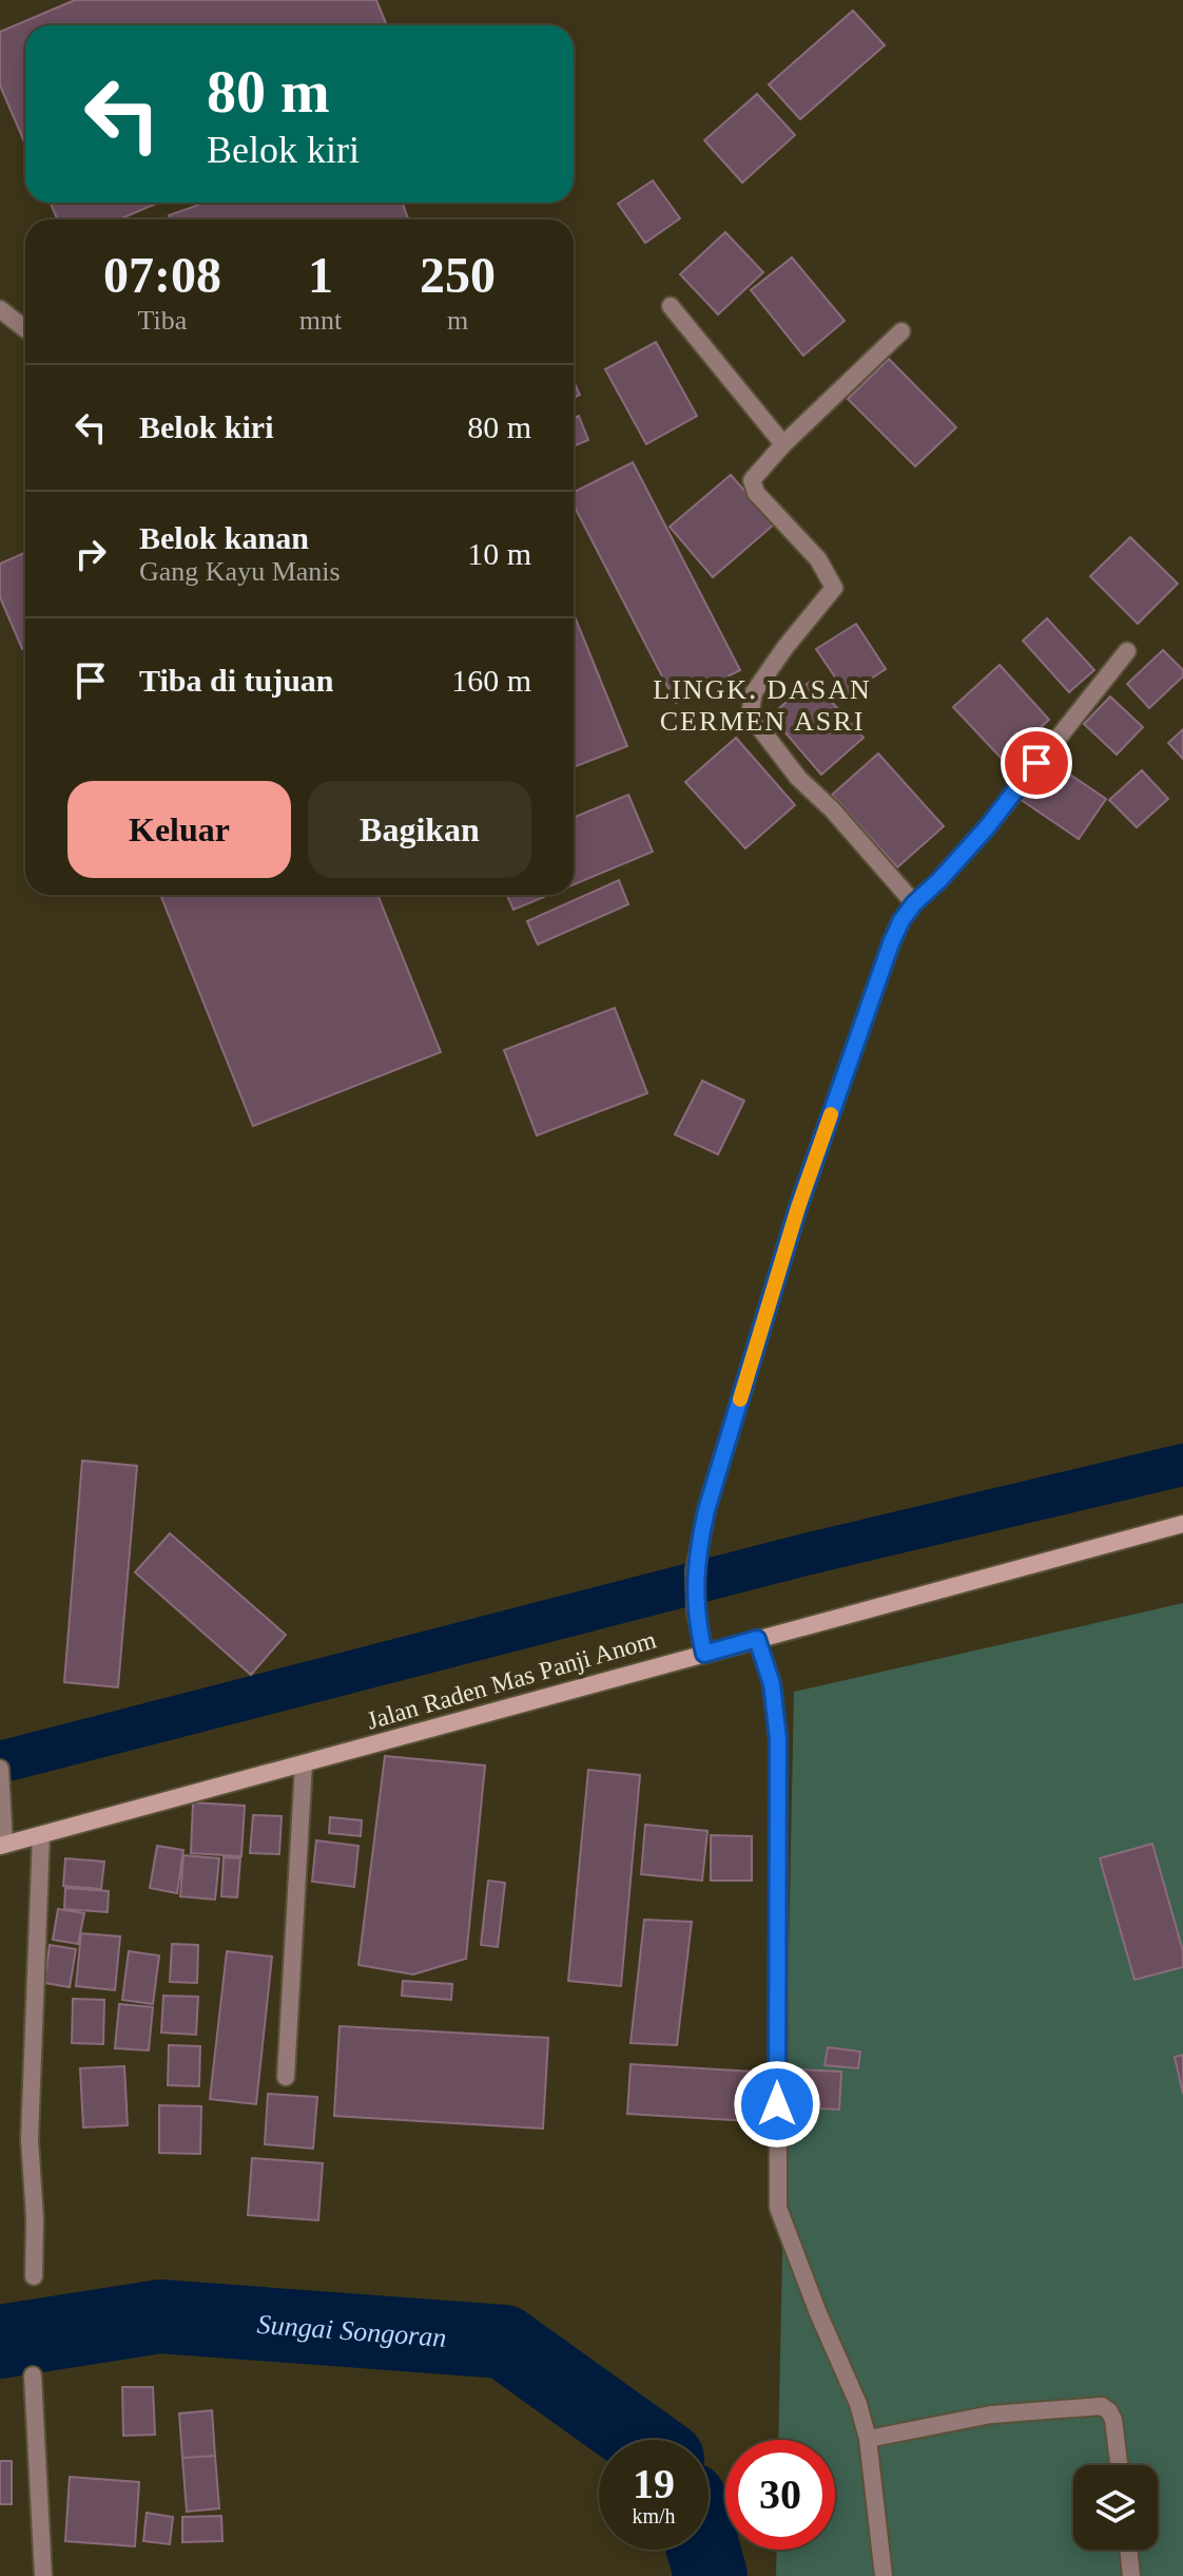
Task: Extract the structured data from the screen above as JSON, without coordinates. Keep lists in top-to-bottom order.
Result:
{
  "streets": {
    "street": ["Jalan Raden Mas Panji Anom"]
  },
  "districts": ["LINGK. DASAN CERMEN ASRI"],
  "water": ["Sungai Songoran"],
  "page": {
    "turn": ["80 m", "Belok kiri"],
    "eta": [
      "07:08",
      "Tiba",
      "1",
      "mnt",
      "250",
      "m"
    ],
    "list": [
      {
        "name": "Belok kiri",
        "value": "80 m"
      },
      {
        "name": "Belok kanan",
        "note": "Gang Kayu Manis",
        "value": "10 m"
      },
      {
        "name": "Tiba di tujuan",
        "value": "160 m"
      }
    ],
    "buttons": ["Keluar", "Bagikan"],
    "speed": "19 km/h",
    "limit": "30"
  }
}
